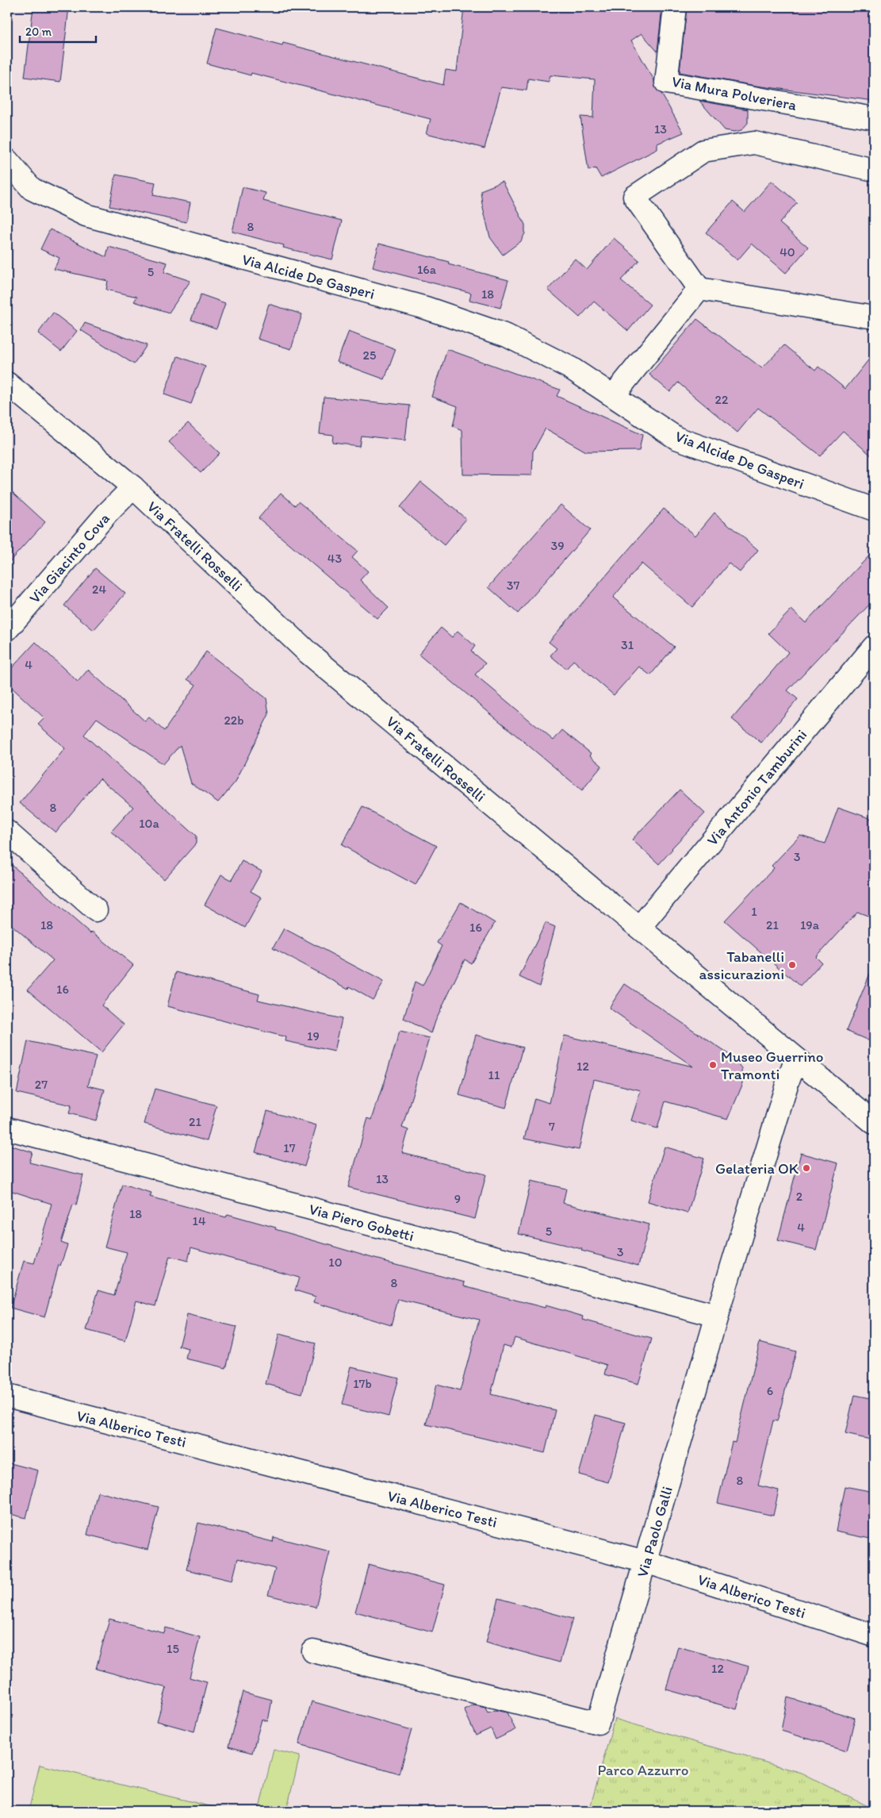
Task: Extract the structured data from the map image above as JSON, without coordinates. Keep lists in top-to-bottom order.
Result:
{
  "streets": {
    "street": [
      "Via Mura Polveriera",
      "Via Alcide De Gasperi",
      "Via Fratelli Rosselli",
      "Via Giacinto Cova",
      "Via Antonio Tamburini",
      "Via Piero Gobetti",
      "Via Alberico Testi",
      "Via Paolo Galli"
    ]
  },
  "crossings": [
    ["Via Fratelli Rosselli", "Via Giacinto Cova"],
    ["Via Fratelli Rosselli", "Via Antonio Tamburini"],
    ["Via Fratelli Rosselli", "Via Paolo Galli"],
    ["Via Piero Gobetti", "Via Paolo Galli"],
    ["Via Alberico Testi", "Via Paolo Galli"]
  ],
  "parks": ["Parco Azzurro"],
  "places": ["Tabanelli assicurazioni", "Museo Guerrino Tramonti", "Gelateria OK"],
  "house_numbers": [
    "13",
    "8",
    "40",
    "16a",
    "5",
    "18",
    "25",
    "22",
    "39",
    "43",
    "37",
    "24",
    "31",
    "4",
    "22b",
    "8",
    "10a",
    "3",
    "1",
    "18",
    "21",
    "19a",
    "16",
    "16",
    "19",
    "12",
    "11",
    "27",
    "21",
    "7",
    "17",
    "13",
    "2",
    "9",
    "18",
    "14",
    "4",
    "5",
    "3",
    "10",
    "8",
    "17b",
    "6",
    "8",
    "15",
    "12"
  ],
  "scale_bar": "20 m"
}
